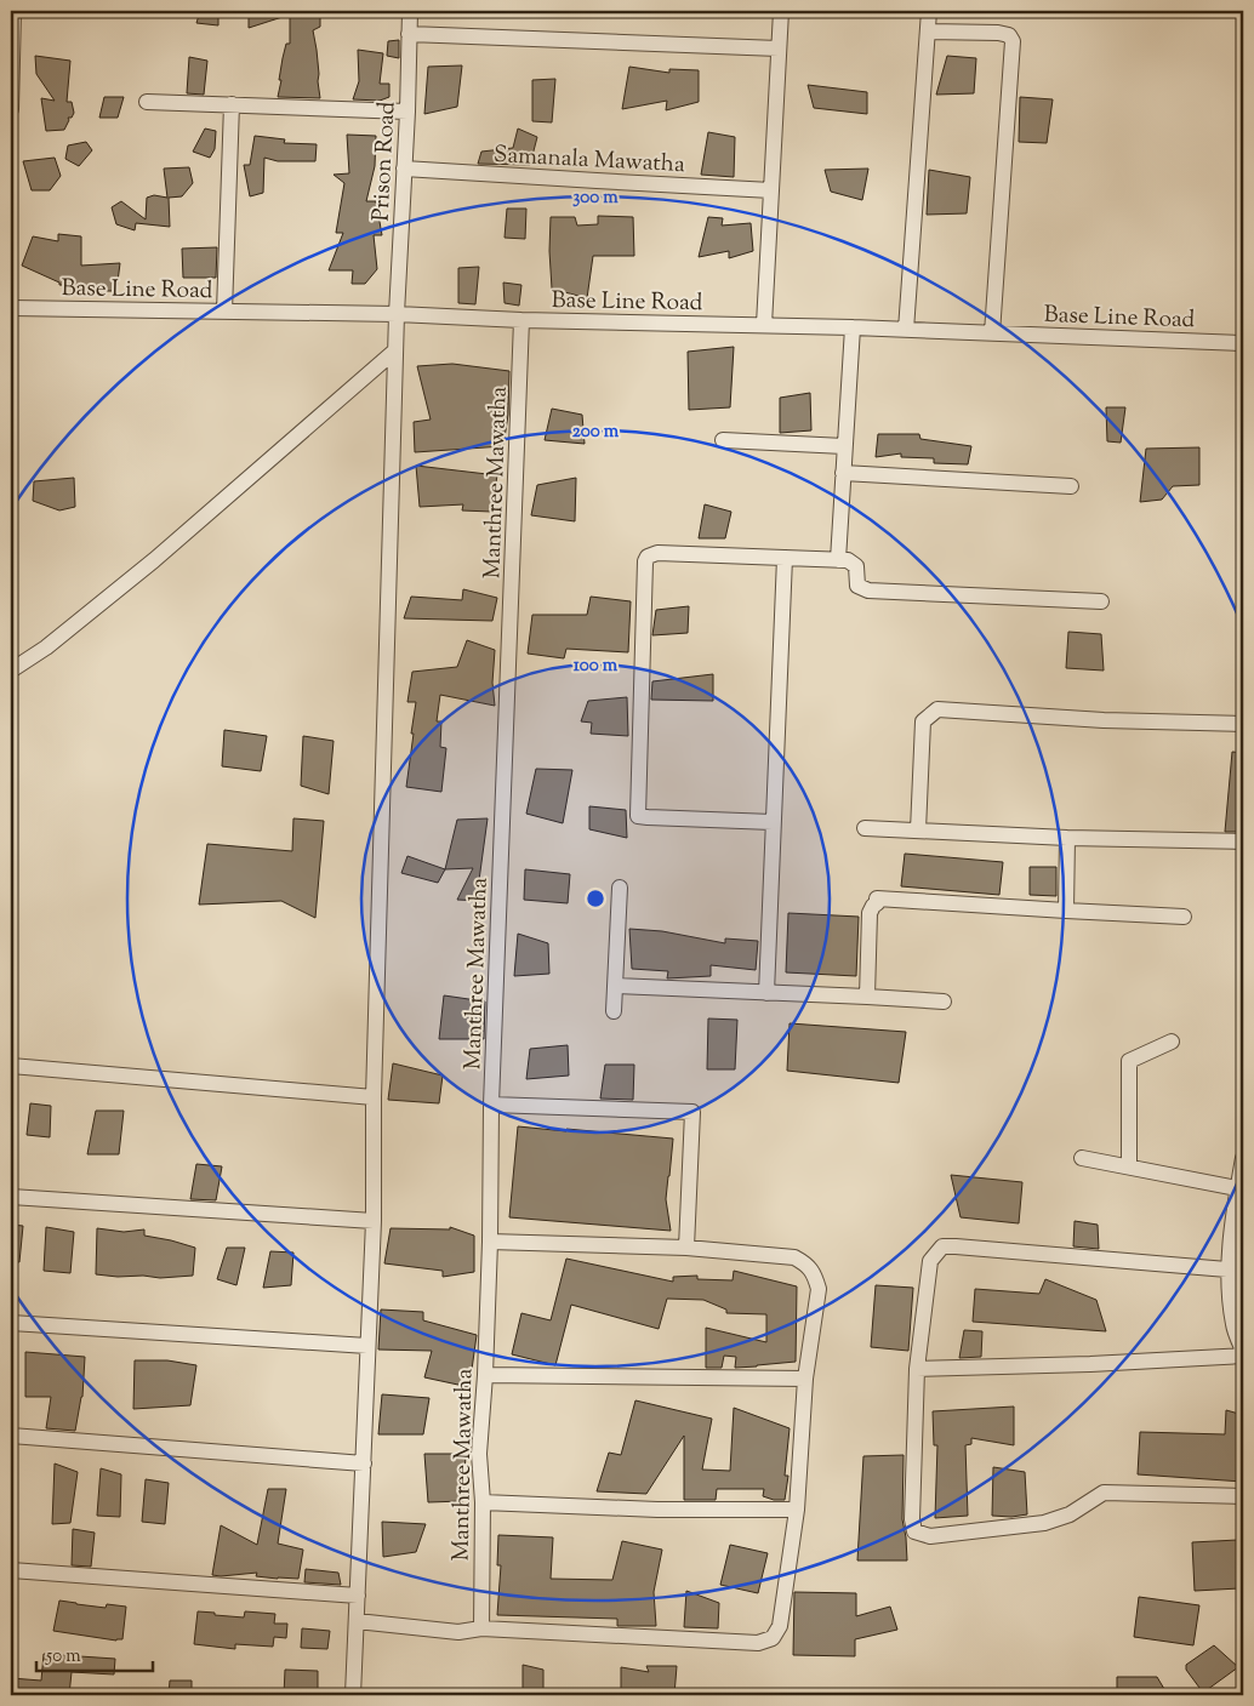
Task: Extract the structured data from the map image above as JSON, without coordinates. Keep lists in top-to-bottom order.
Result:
{
  "streets": {
    "street": [
      "Samanala Mawatha",
      "Prison Road",
      "Base Line Road",
      "Manthree Mawatha"
    ]
  },
  "crossings": [
    ["Samanala Mawatha", "Prison Road"],
    ["Prison Road", "Base Line Road"],
    ["Base Line Road", "Manthree Mawatha"]
  ],
  "scale_bar": "50 m",
  "rings": ["300 m", "200 m", "100 m"]
}
